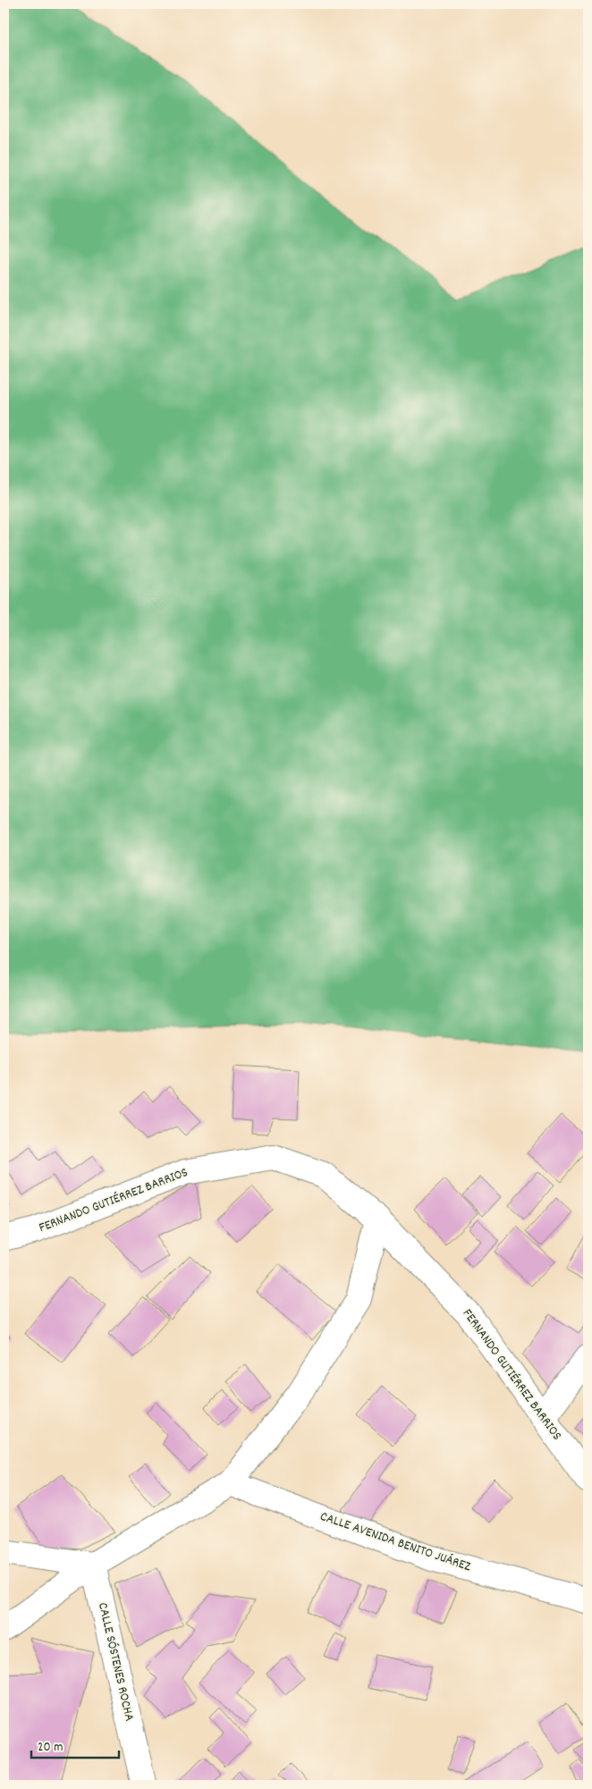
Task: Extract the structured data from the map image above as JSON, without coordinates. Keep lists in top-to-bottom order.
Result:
{
  "streets": {
    "street": ["FERNANDO GUTIÉRREZ BARRIOS", "CALLE AVENIDA BENITO JUÁREZ", "CALLE SÓSTENES ROCHA"]
  },
  "scale_bar": "20 m"
}
